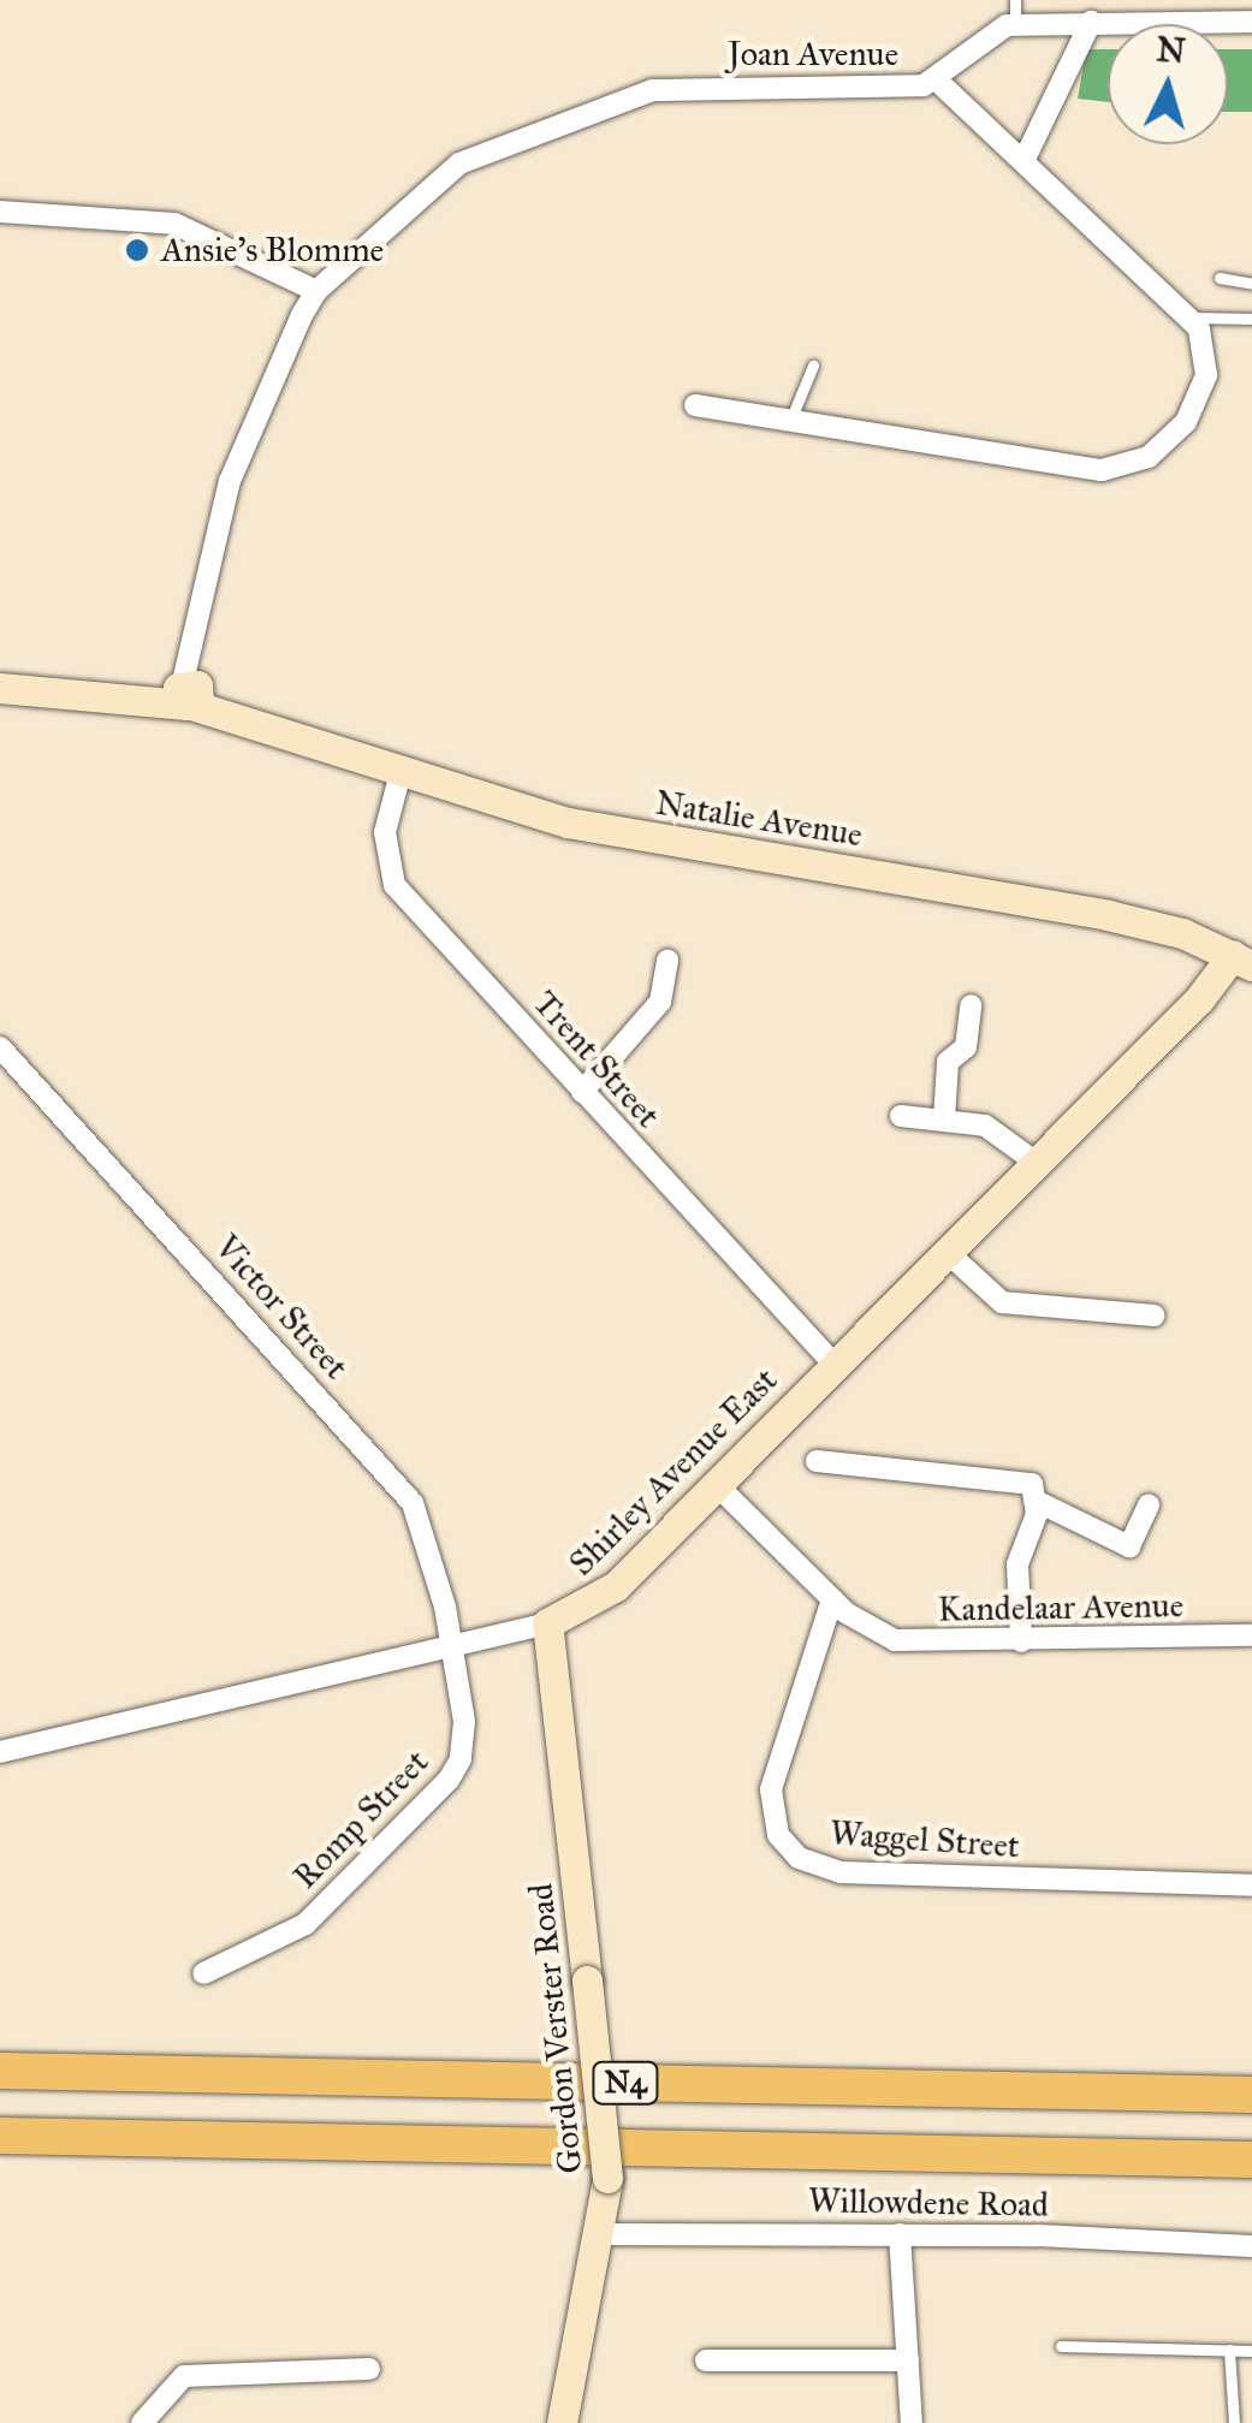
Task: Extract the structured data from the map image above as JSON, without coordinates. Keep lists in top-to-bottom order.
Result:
{
  "streets": {
    "highway": ["N4"],
    "street": [
      "Joan Avenue",
      "Natalie Avenue",
      "Trent Street",
      "Victor Street",
      "Shirley Avenue East",
      "Kandelaar Avenue",
      "Romp Street",
      "Waggel Street",
      "Gordon Verster Road",
      "Willowdene Road"
    ]
  },
  "crossings": [
    ["Joan Avenue", "Natalie Avenue"],
    ["Natalie Avenue", "Trent Street"],
    ["Natalie Avenue", "Shirley Avenue East"],
    ["Trent Street", "Shirley Avenue East"],
    ["Victor Street", "Shirley Avenue East"],
    ["Victor Street", "Romp Street"],
    ["Shirley Avenue East", "Kandelaar Avenue"],
    ["Shirley Avenue East", "Romp Street"],
    ["Shirley Avenue East", "Gordon Verster Road"],
    ["Kandelaar Avenue", "Waggel Street"],
    ["Gordon Verster Road", "Willowdene Road"]
  ],
  "places": ["Ansie's Blomme"],
  "north": "top"
}
